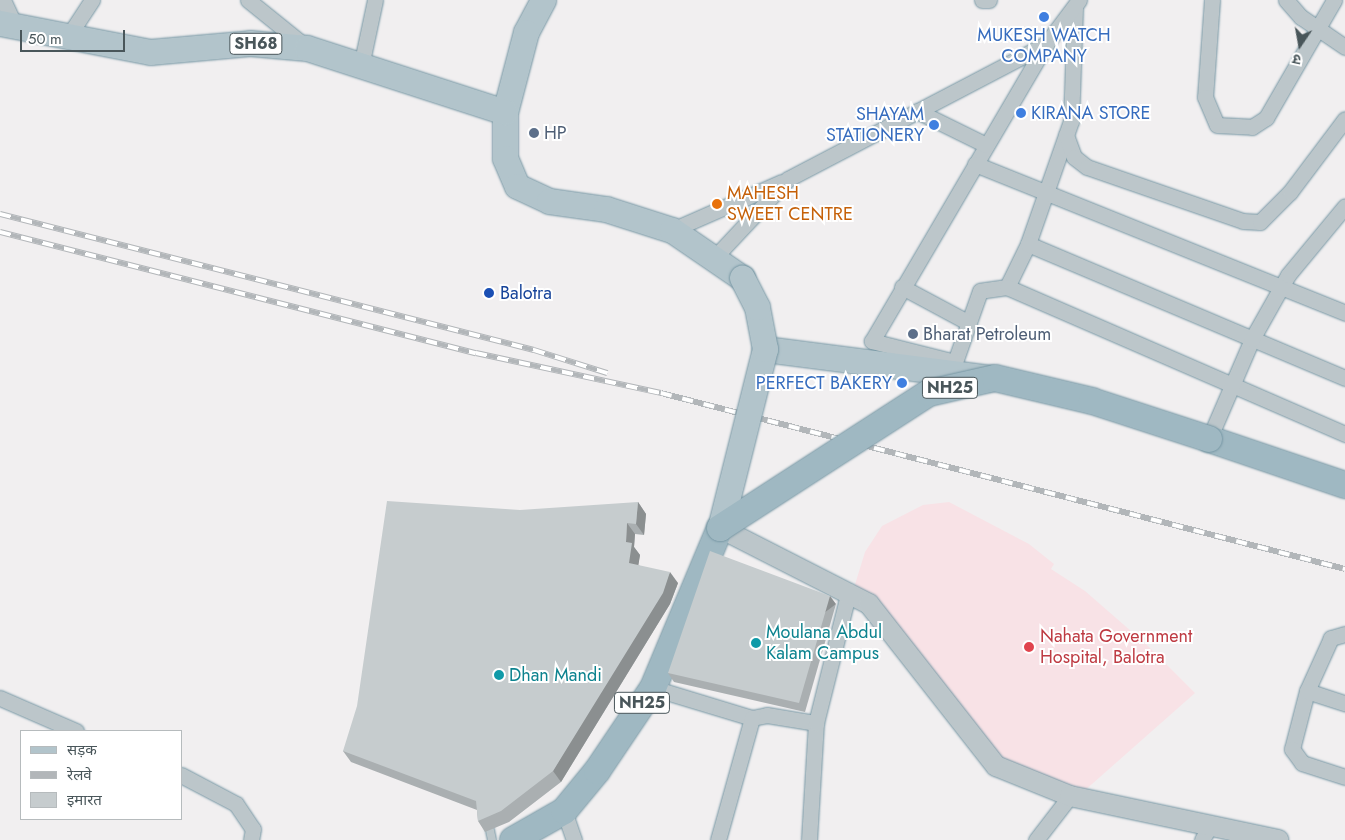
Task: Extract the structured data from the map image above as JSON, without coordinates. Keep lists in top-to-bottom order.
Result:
{
  "streets": {
    "highway": ["NH25"],
    "main road": ["SH68"]
  },
  "places": [
    "MUKESH WATCH COMPANY",
    "KIRANA STORE",
    "SHAYAM STATIONERY",
    "HP",
    "MAHESH SWEET CENTRE",
    "Balotra",
    "Bharat Petroleum",
    "PERFECT BAKERY",
    "Moulana Abdul Kalam Campus",
    "Nahata Government Hospital, Balotra",
    "Dhan Mandi"
  ],
  "legend": ["सड़क", "रेलवे", "इमारत"],
  "scale_bar": "50 m",
  "north": "bottom"
}
